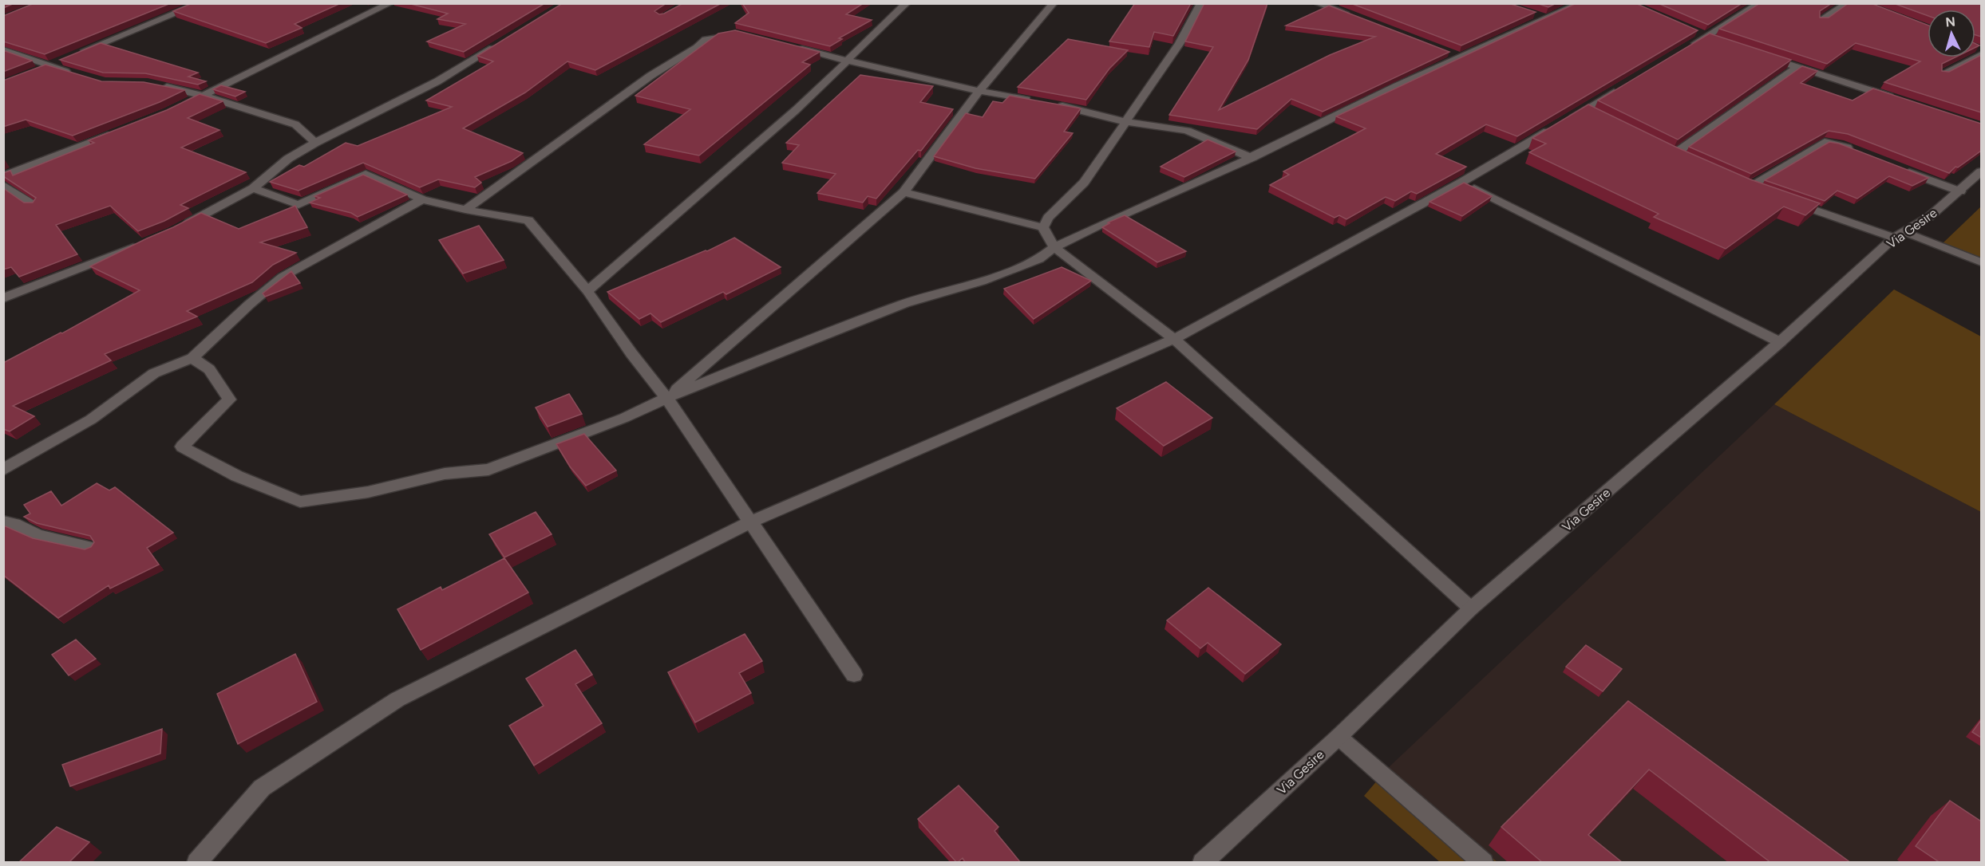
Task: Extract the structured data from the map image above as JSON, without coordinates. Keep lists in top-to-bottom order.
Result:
{
  "streets": {
    "street": ["Via Gesire"]
  },
  "north": "top"
}
